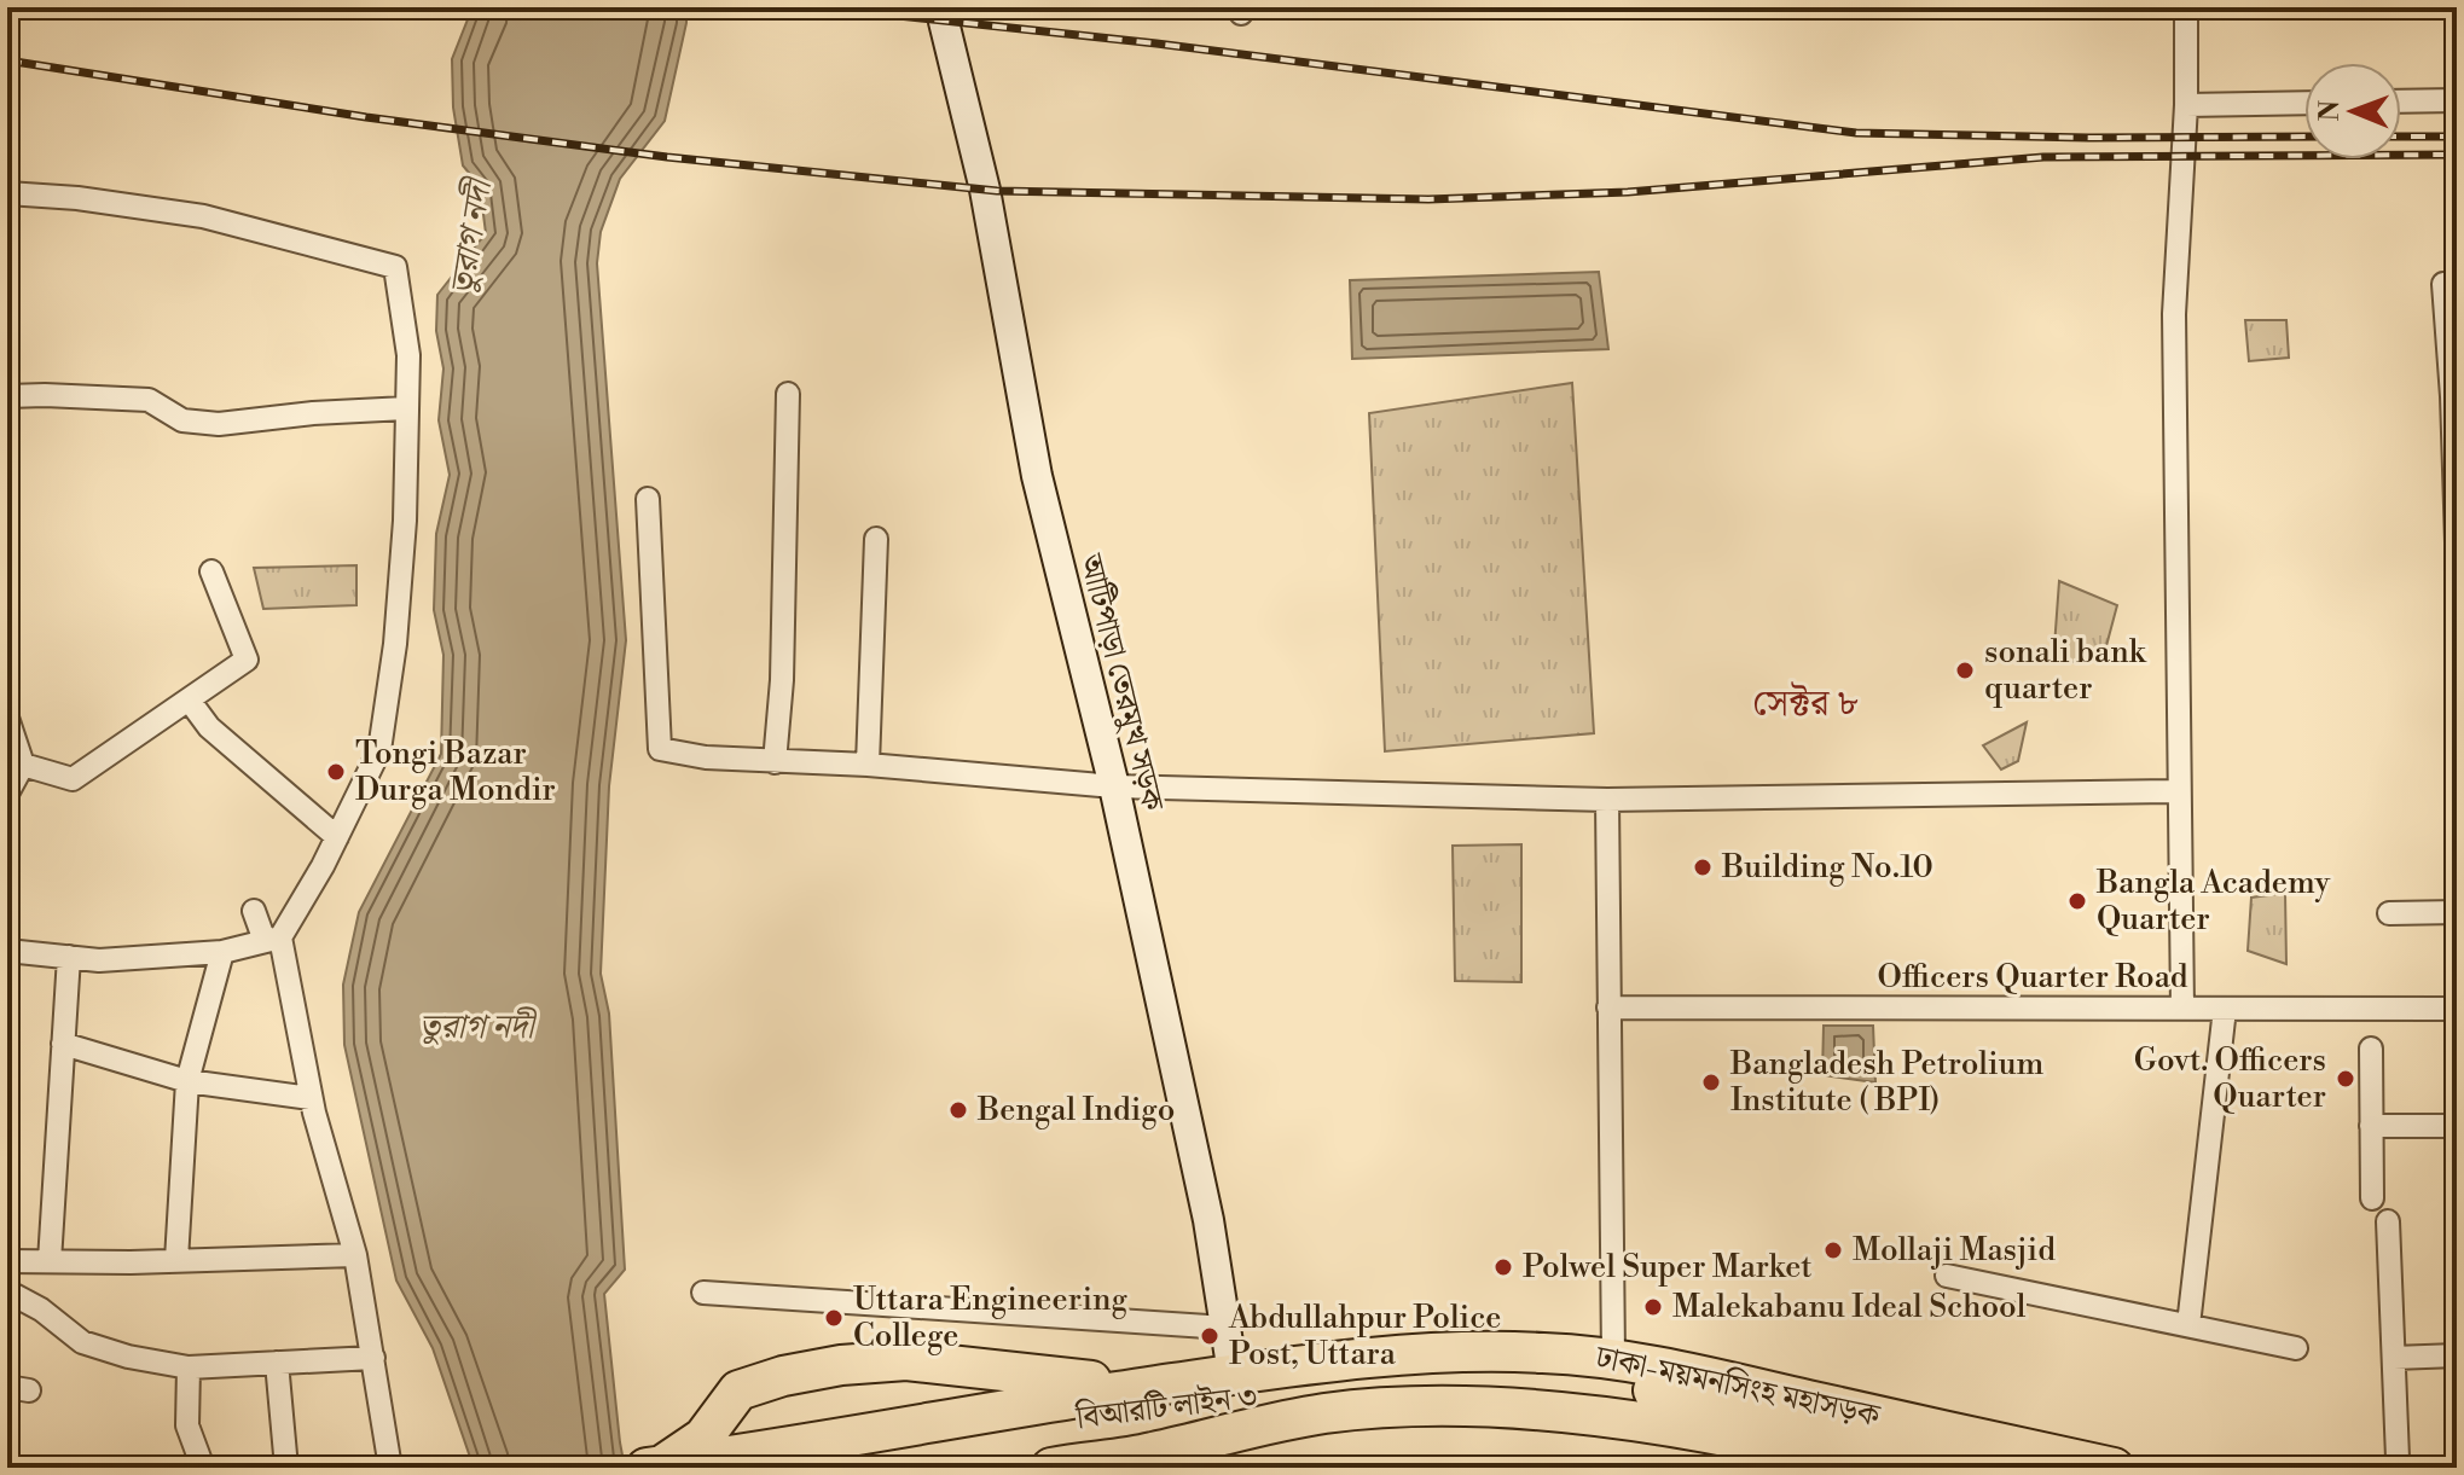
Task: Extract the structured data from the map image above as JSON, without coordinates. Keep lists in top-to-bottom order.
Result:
{
  "streets": {
    "highway": ["ঢাকা-ময়মনসিংহ মহাসড়ক", "বিআরটি লাইন ৩"],
    "main road": ["আটিপাড়া তেরমুখ সড়ক"],
    "street": ["Officers Quarter Road"]
  },
  "crossings": [
    ["আটিপাড়া তেরমুখ সড়ক", "ঢাকা-ময়মনসিংহ মহাসড়ক"]
  ],
  "districts": ["সেক্টর ৮"],
  "water": ["তুরাগ নদী"],
  "places": [
    "sonali bank quarter",
    "Tongi Bazar Durga Mondir",
    "Building No.10",
    "Bangla Academy Quarter",
    "Govt. Officers Quarter",
    "Bangladesh Petrolium Institute ( BPI)",
    "Bengal Indigo",
    "Mollaji Masjid",
    "Polwel Super Market",
    "Malekabanu Ideal School",
    "Uttara Engineering College",
    "Abdullahpur Police Post, Uttara"
  ],
  "north": "left"
}
